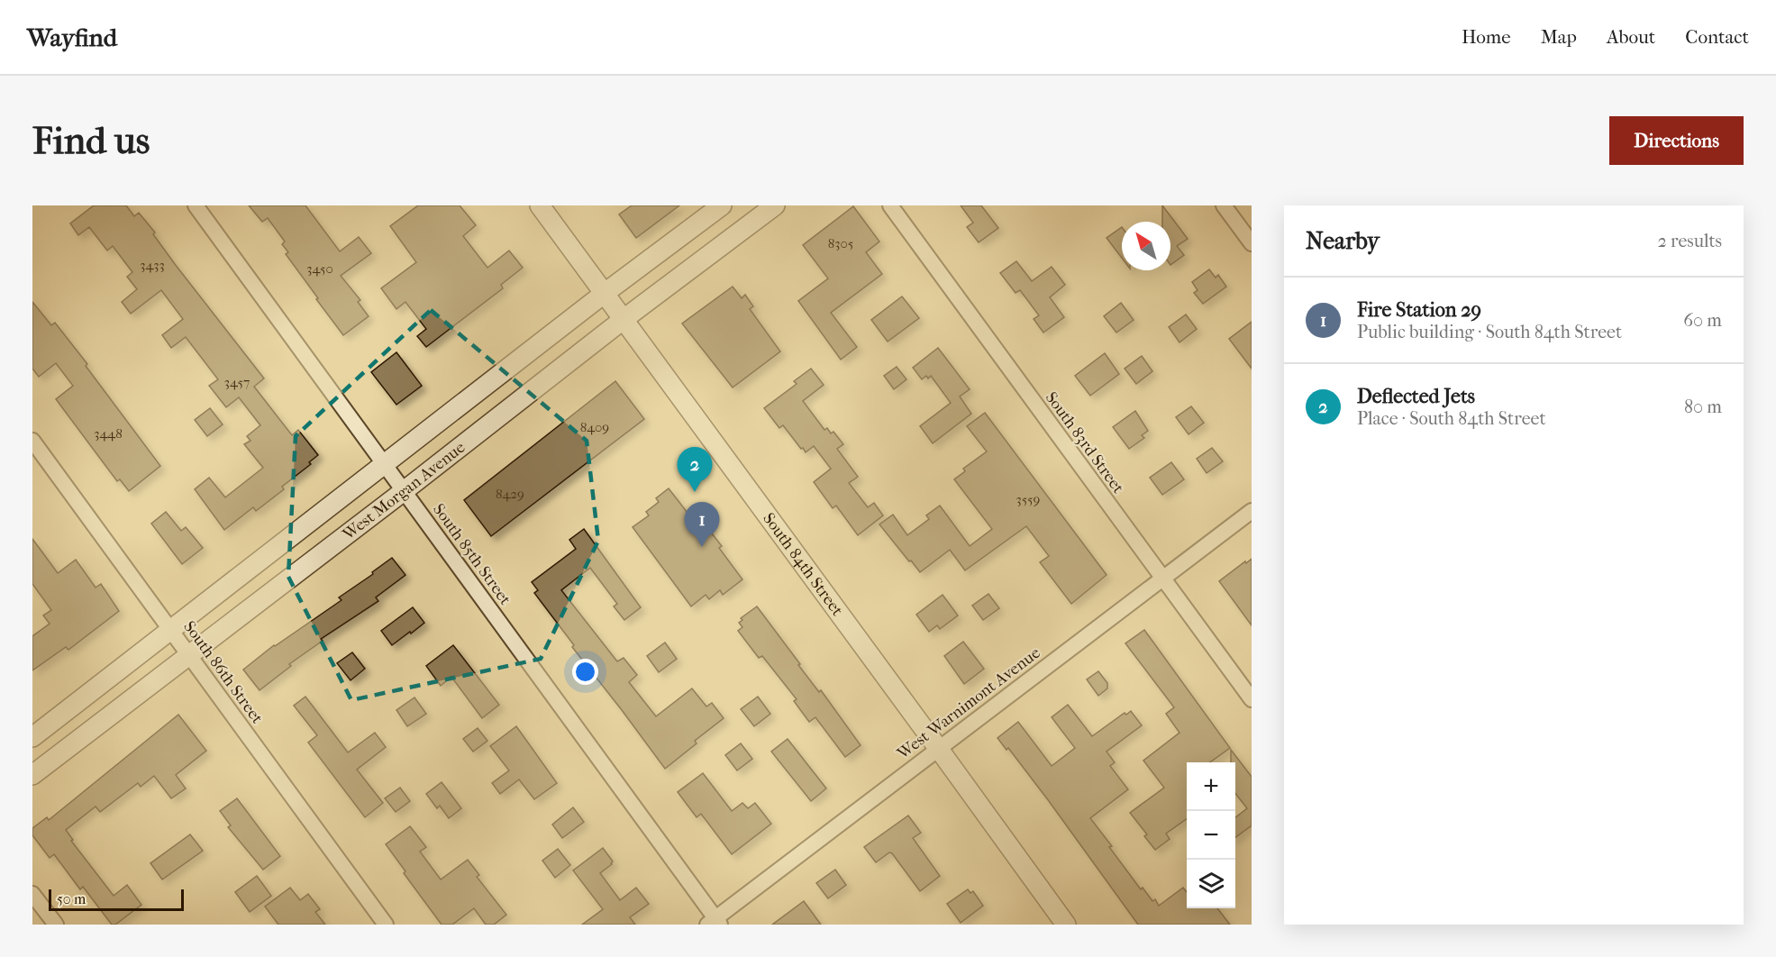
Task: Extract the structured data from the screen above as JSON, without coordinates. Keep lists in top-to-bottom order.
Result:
{
  "streets": {
    "street": [
      "South 83rd Street",
      "West Morgan Avenue",
      "South 85th Street",
      "South 84th Street",
      "South 86th Street",
      "West Warnimont Avenue"
    ]
  },
  "crossings": [
    ["South 83rd Street", "West Warnimont Avenue"],
    ["West Morgan Avenue", "South 85th Street"],
    ["West Morgan Avenue", "South 84th Street"],
    ["West Morgan Avenue", "South 86th Street"],
    ["South 85th Street", "West Warnimont Avenue"],
    ["South 84th Street", "West Warnimont Avenue"]
  ],
  "house_numbers": [
    "8305",
    "3433",
    "3450",
    "3457",
    "8409",
    "3448",
    "8429",
    "3559"
  ],
  "scale_bar": "50 m",
  "north": "top left",
  "page": {
    "header": "Wayfind",
    "nav": [
      "Home",
      "Map",
      "About",
      "Contact"
    ],
    "buttons": "Directions",
    "title": "Find us",
    "heading": ["Nearby", "2 results"],
    "list": [
      {
        "mark": "1",
        "name": "Fire Station 29",
        "note": "Public building · South 84th Street",
        "value": "60 m"
      },
      {
        "mark": "2",
        "name": "Deflected Jets",
        "note": "Place · South 84th Street",
        "value": "80 m"
      }
    ],
    "pins": ["2", "1"],
    "map_buttons": ["+", "−"],
    "scale": "50 m"
  }
}
